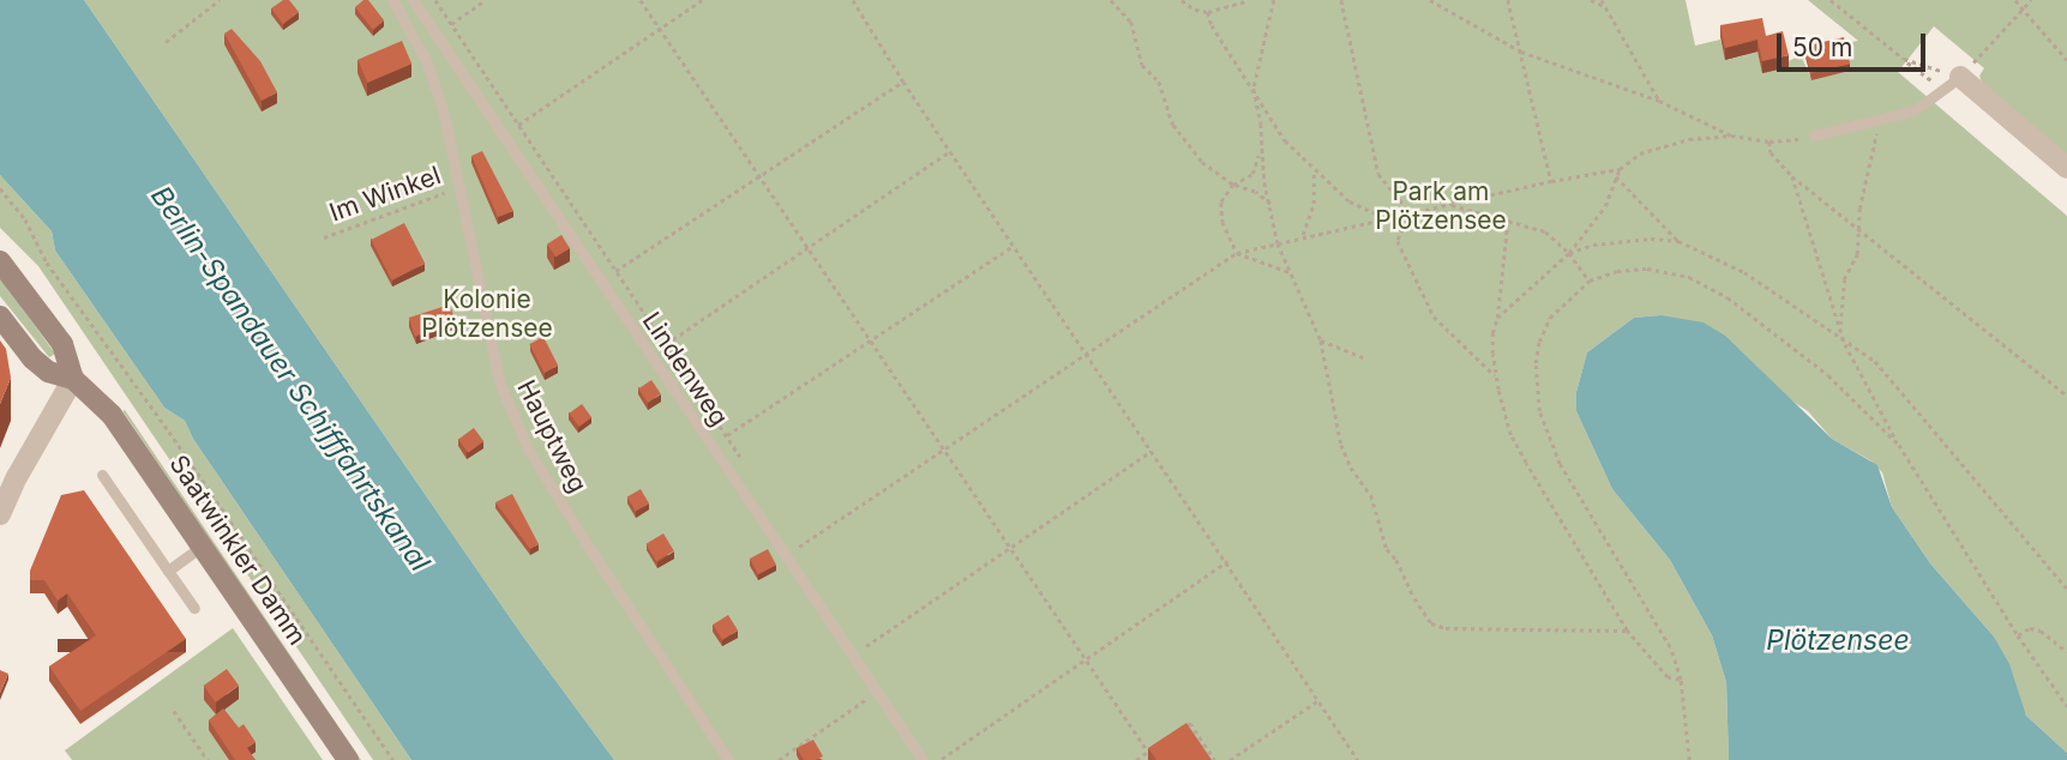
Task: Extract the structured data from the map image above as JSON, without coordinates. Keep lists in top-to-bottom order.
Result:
{
  "streets": {
    "main road": ["Saatwinkler Damm"],
    "lane": ["Lindenweg", "Hauptweg"],
    "path": ["Im Winkel"]
  },
  "crossings": [
    ["Im Winkel", "Hauptweg"]
  ],
  "water": ["Berlin-Spandauer Schifffahrtskanal", "Plötzensee"],
  "parks": ["Park am Plötzensee", "Kolonie Plötzensee"],
  "scale_bar": "50 m"
}
